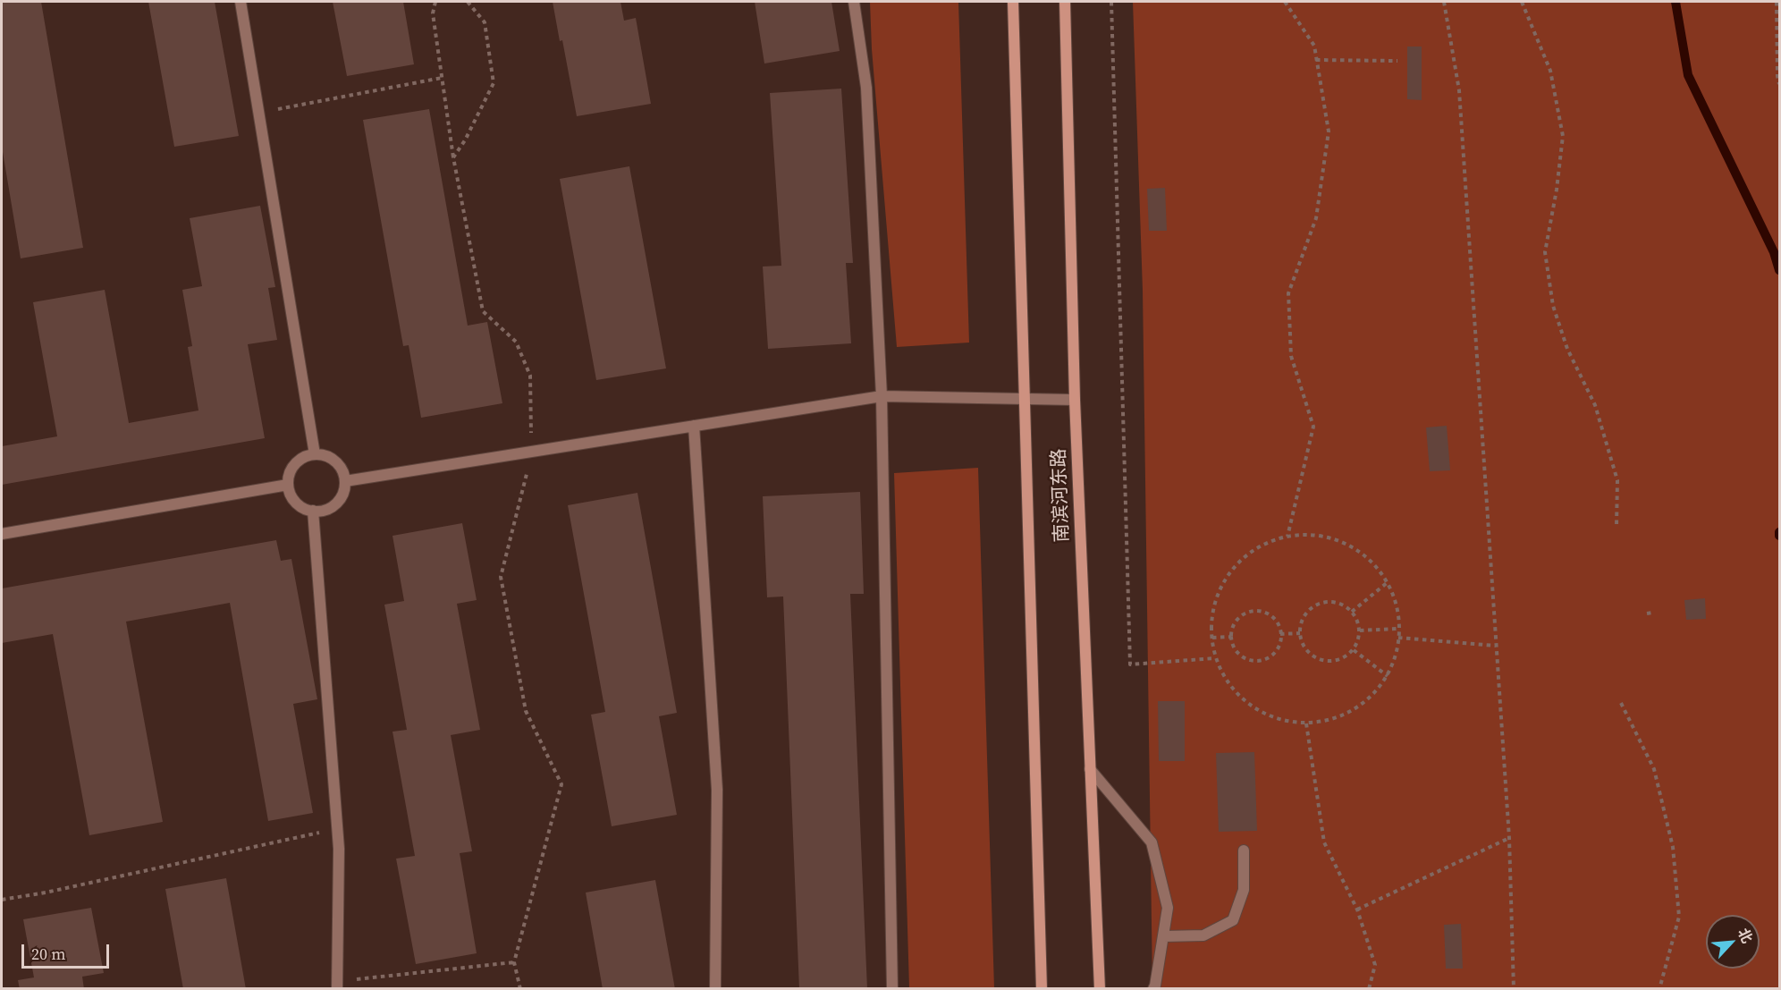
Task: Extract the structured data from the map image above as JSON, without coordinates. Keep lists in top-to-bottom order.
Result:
{
  "streets": {
    "main road": ["南滨河东路"]
  },
  "scale_bar": "20 m",
  "north": "top right"
}
